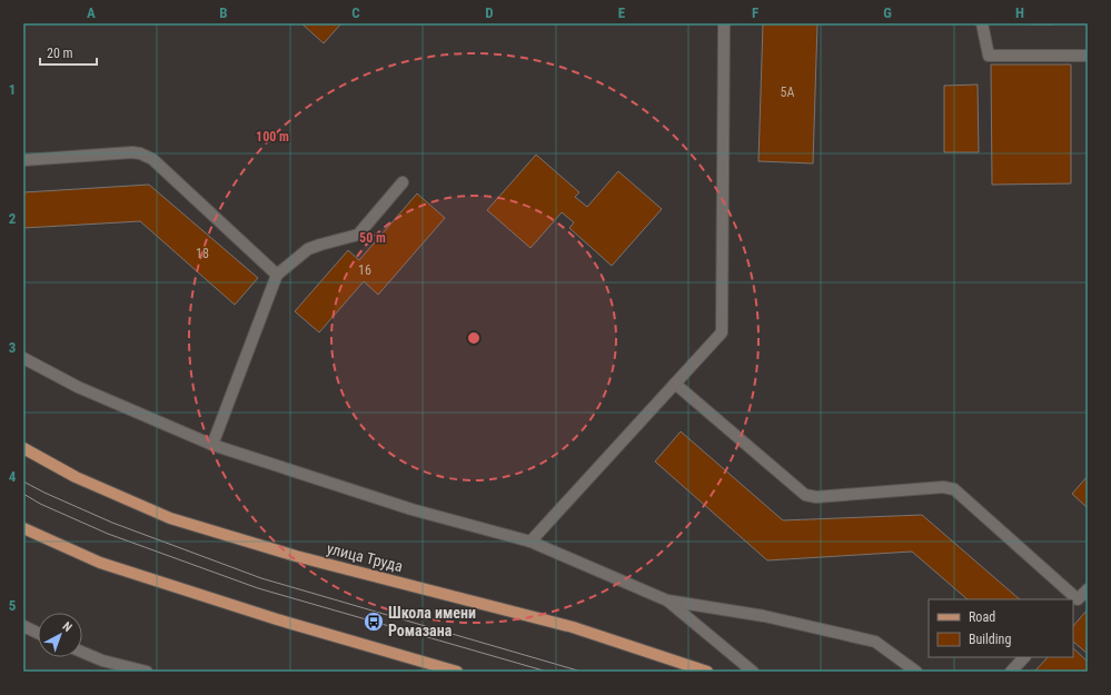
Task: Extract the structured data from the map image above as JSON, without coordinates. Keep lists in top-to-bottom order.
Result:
{
  "streets": {
    "main road": ["улица Труда"]
  },
  "places": {
    "bus stop": ["Школа имени Ромазана"]
  },
  "house_numbers": ["5А", "18", "16"],
  "legend": ["Road", "Building"],
  "scale_bar": "20 m",
  "north": "top right",
  "grid": {
    "columns": [
      "A",
      "B",
      "C",
      "D",
      "E",
      "F",
      "G",
      "H"
    ],
    "rows": [
      "1",
      "2",
      "3",
      "4",
      "5"
    ]
  },
  "rings": ["100 m", "50 m"]
}
